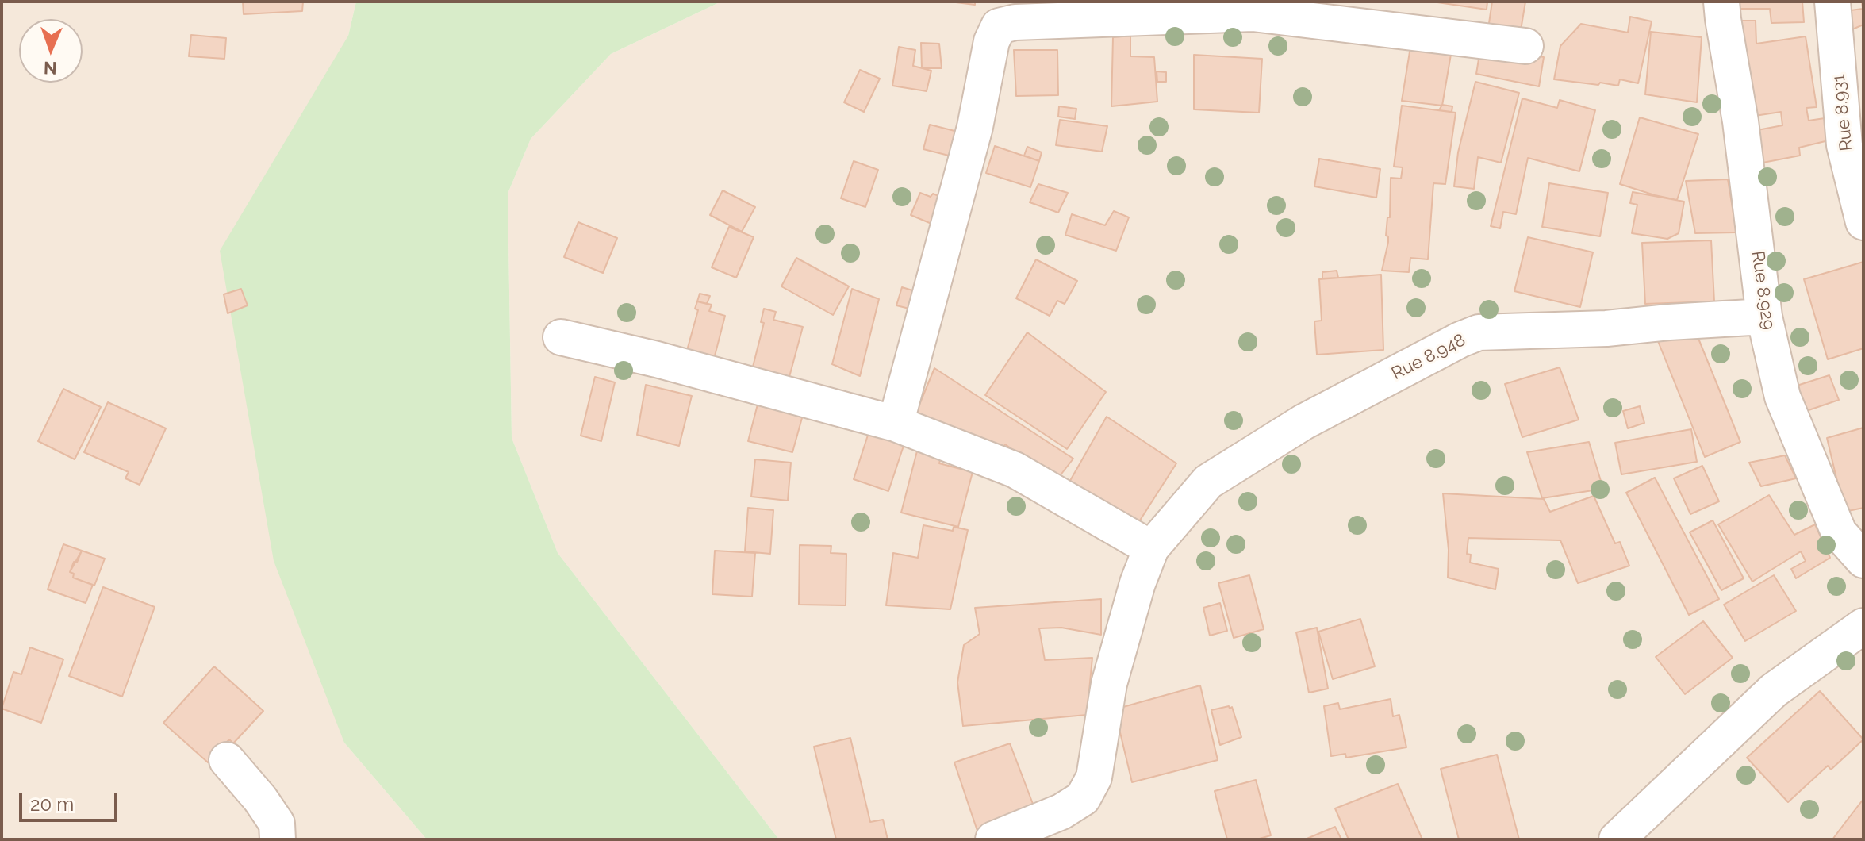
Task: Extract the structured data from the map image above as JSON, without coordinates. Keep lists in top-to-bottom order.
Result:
{
  "streets": {
    "street": ["Rue 8.931", "Rue 8.929", "Rue 8.948"]
  },
  "crossings": [
    ["Rue 8.929", "Rue 8.948"]
  ],
  "scale_bar": "20 m",
  "north": "bottom"
}
